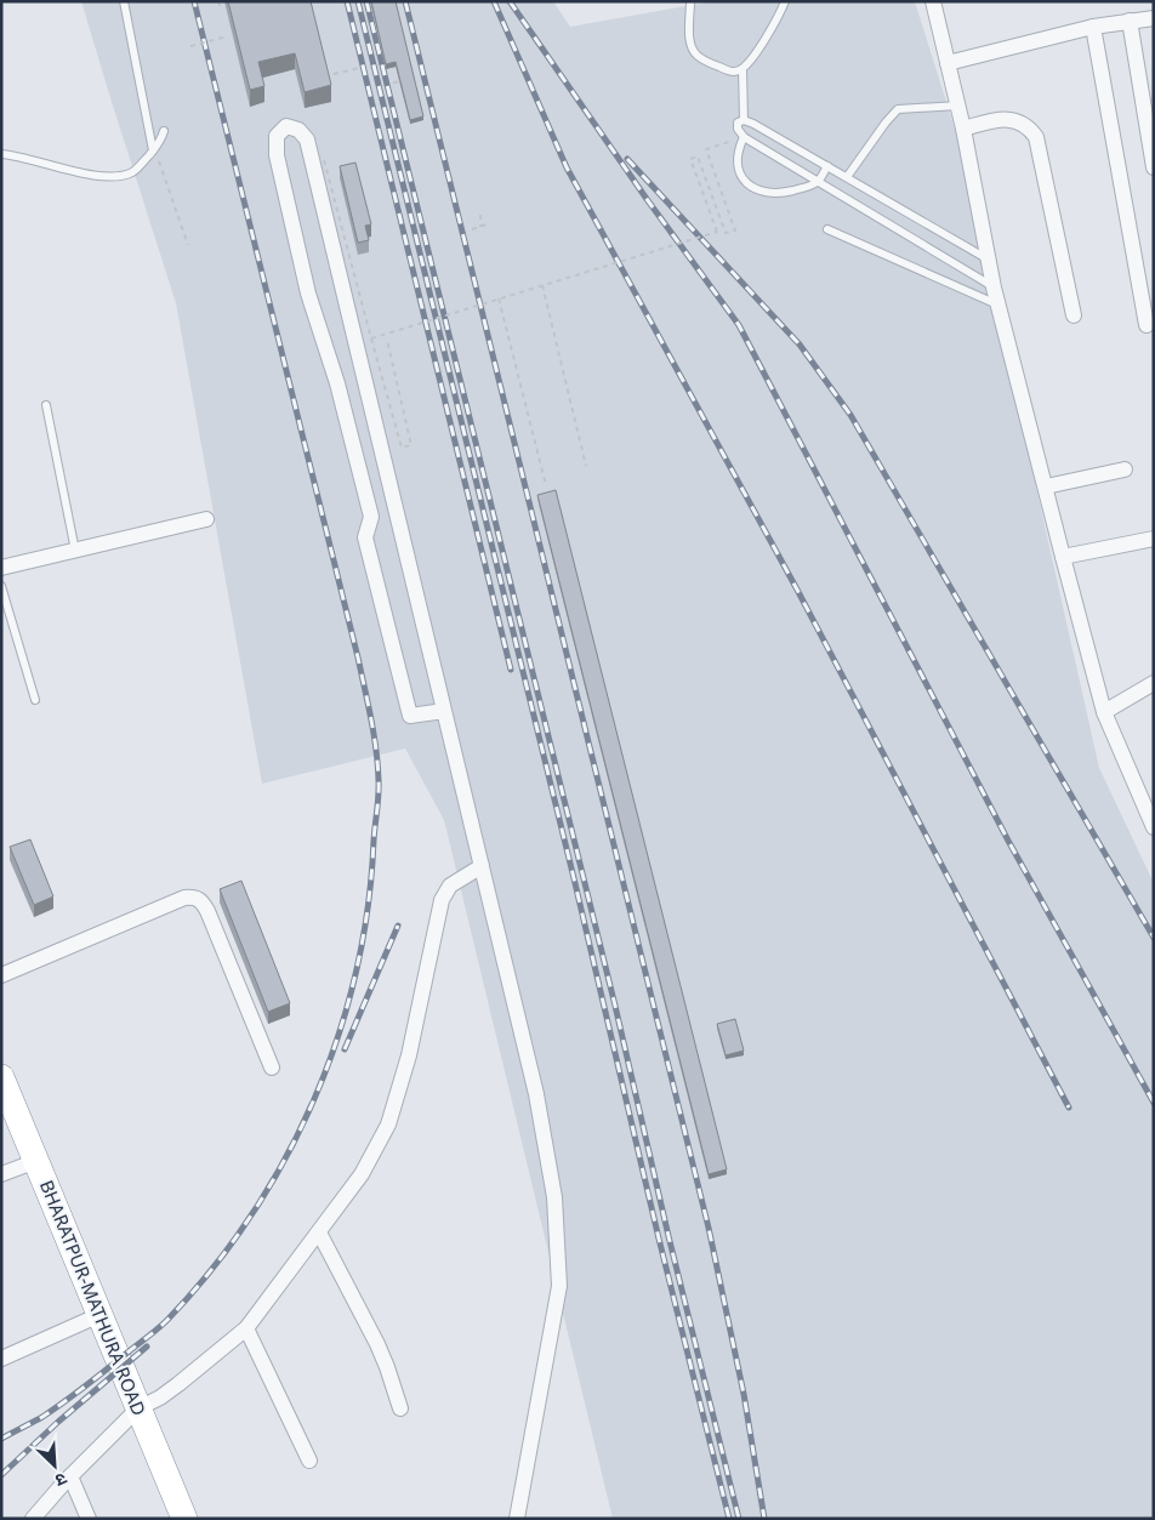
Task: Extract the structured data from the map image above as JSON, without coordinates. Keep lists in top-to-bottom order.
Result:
{
  "streets": {
    "highway": ["BHARATPUR-MATHURA ROAD"]
  },
  "north": "bottom right"
}
